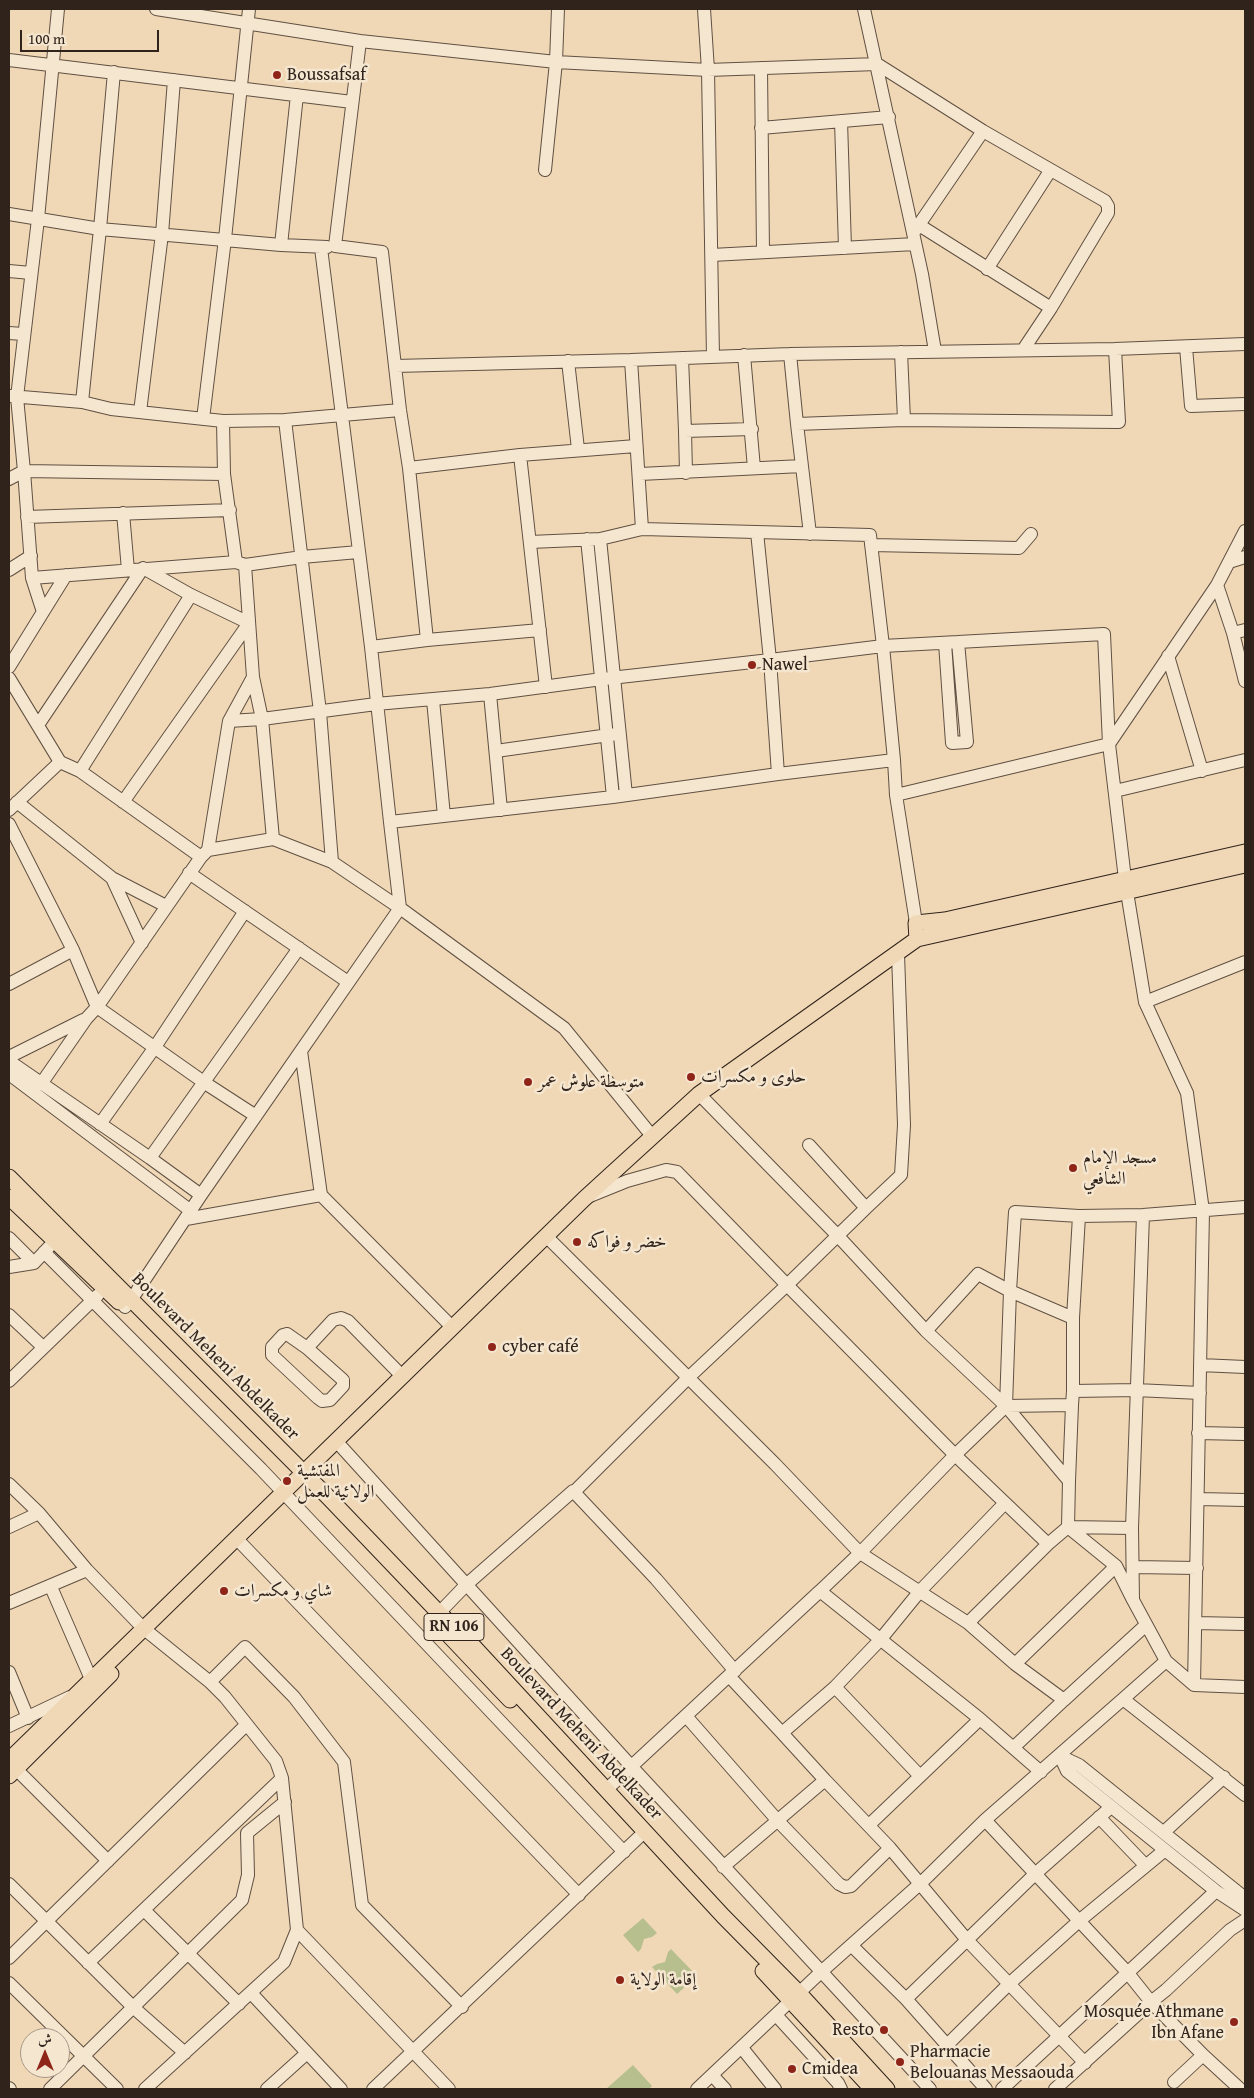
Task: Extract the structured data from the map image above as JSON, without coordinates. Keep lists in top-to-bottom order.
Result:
{
  "streets": {
    "main road": ["Boulevard Meheni Abdelkader", "RN 106"]
  },
  "places": [
    "Boussafsaf",
    "Nawel",
    "حلوى و مكسرات",
    "متوسطة علوش عمر",
    "مسجد الإمام الشافعي",
    "خضر و فواكه",
    "cyber café",
    "المفتشية الولائية للعمل",
    "شاي و مكسرات",
    "إقامة الولاية",
    "Mosquée Athmane Ibn Afane",
    "Resto",
    "Pharmacie Belouanas Messaouda",
    "Cmidea"
  ],
  "scale_bar": "100 m",
  "north": "top"
}
